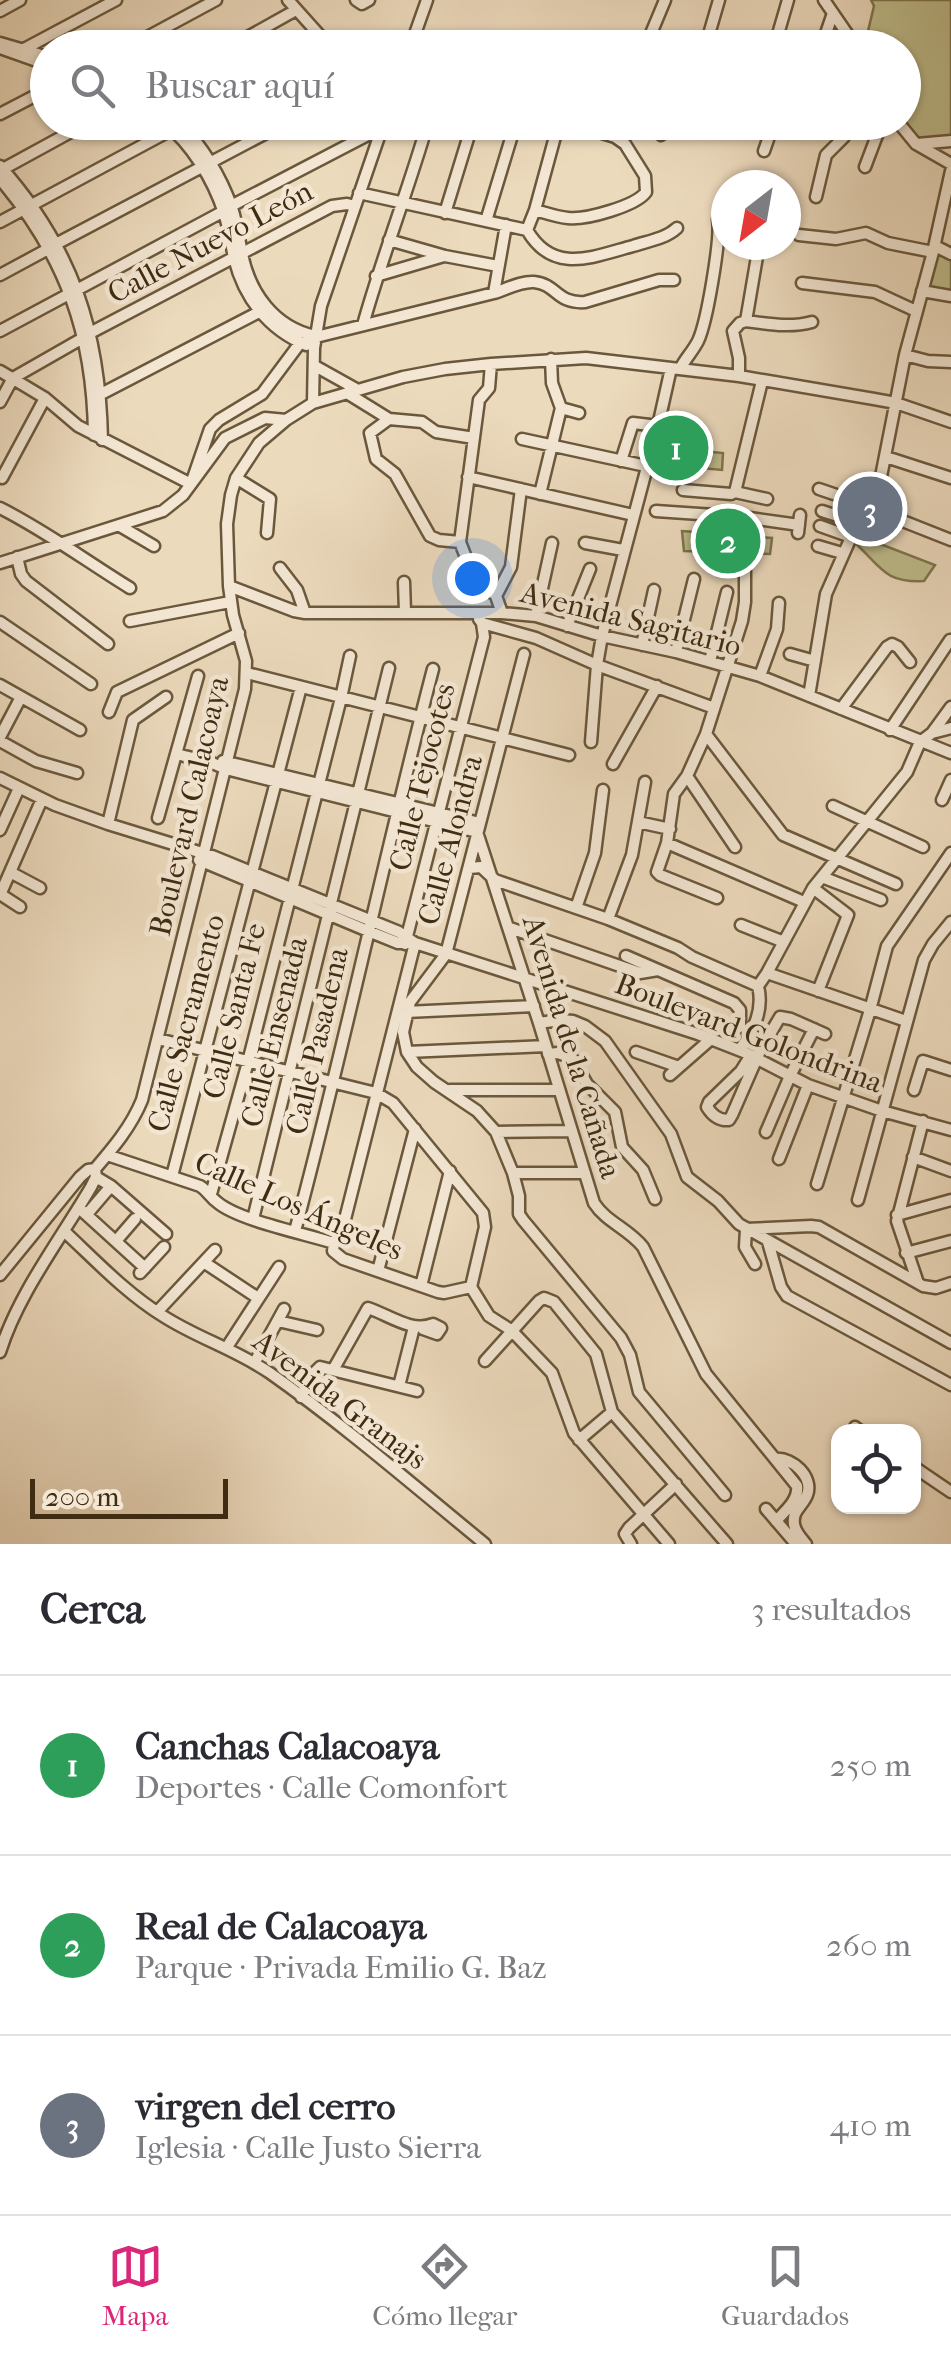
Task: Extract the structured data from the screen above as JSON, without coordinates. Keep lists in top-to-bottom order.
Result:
{
  "streets": {
    "street": [
      "Calle Nuevo León",
      "Avenida Sagitario",
      "Calle Tejocotes",
      "Boulevard Calacoaya",
      "Calle Alondra",
      "Calle Santa Fe",
      "Calle Sacramento",
      "Calle Ensenada",
      "Boulevard Golondrina",
      "Calle Pasadena",
      "Avenida de la Cañada",
      "Calle Los Ángeles",
      "Avenida Granajs"
    ]
  },
  "crossings": [
    ["Avenida Sagitario", "Calle Tejocotes"],
    ["Avenida Sagitario", "Boulevard Calacoaya"],
    ["Calle Tejocotes", "Boulevard Golondrina"],
    ["Calle Tejocotes", "Calle Los Ángeles"],
    ["Boulevard Calacoaya", "Boulevard Golondrina"],
    ["Boulevard Calacoaya", "Calle Los Ángeles"],
    ["Boulevard Calacoaya", "Avenida Granajs"],
    ["Calle Alondra", "Boulevard Golondrina"],
    ["Calle Alondra", "Avenida de la Cañada"],
    ["Calle Santa Fe", "Boulevard Golondrina"],
    ["Calle Santa Fe", "Calle Los Ángeles"],
    ["Calle Sacramento", "Boulevard Golondrina"],
    ["Calle Sacramento", "Calle Los Ángeles"],
    ["Calle Ensenada", "Boulevard Golondrina"],
    ["Calle Ensenada", "Calle Los Ángeles"],
    ["Boulevard Golondrina", "Calle Pasadena"],
    ["Boulevard Golondrina", "Avenida de la Cañada"],
    ["Calle Pasadena", "Calle Los Ángeles"]
  ],
  "scale_bar": "200 m",
  "north": "bottom left",
  "page": {
    "search": "Buscar aquí",
    "pins": ["1", "3", "2"],
    "scale": "200 m",
    "heading": ["Cerca", "3 resultados"],
    "list": [
      {
        "mark": "1",
        "name": "Canchas Calacoaya",
        "note": "Deportes · Calle Comonfort",
        "value": "250 m"
      },
      {
        "mark": "2",
        "name": "Real de Calacoaya",
        "note": "Parque · Privada Emilio G. Baz",
        "value": "260 m"
      },
      {
        "mark": "3",
        "name": "virgen del cerro",
        "note": "Iglesia · Calle Justo Sierra",
        "value": "410 m"
      }
    ],
    "nav": ["Mapa", "Cómo llegar", "Guardados"]
  }
}
